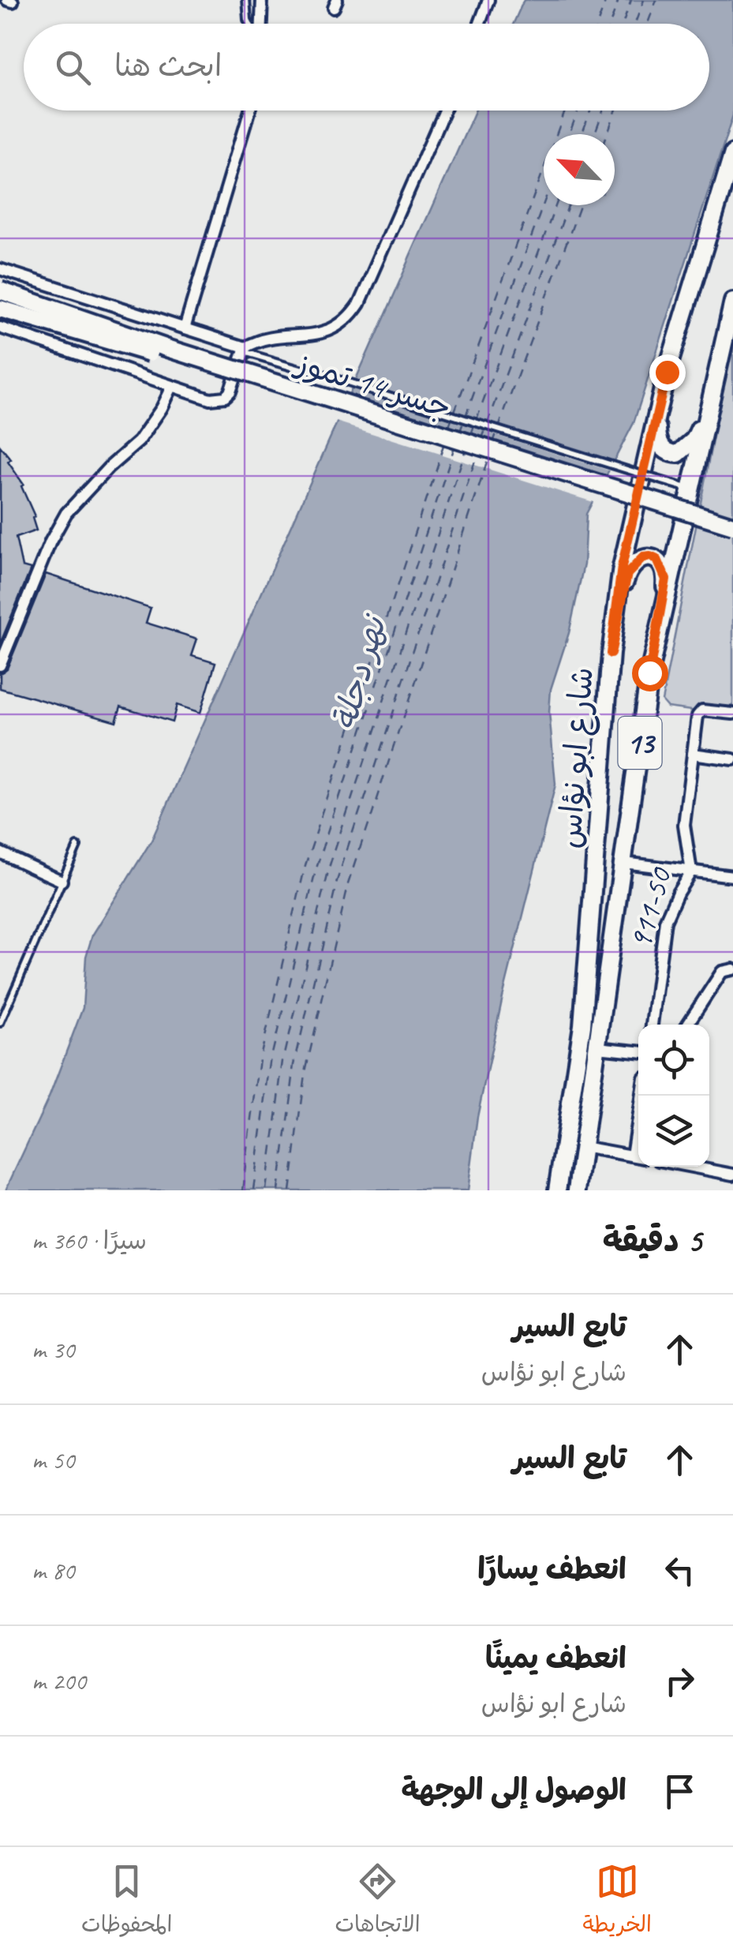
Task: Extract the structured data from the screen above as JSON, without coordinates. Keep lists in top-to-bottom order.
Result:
{
  "streets": {
    "main road": ["جسر 14 تموز", "13", "شارع ابو نؤاس"],
    "street": ["911-50"]
  },
  "water": ["نهر دجلة"],
  "north": "top left",
  "page": {
    "search": "ابحث هنا",
    "heading": ["5 دقيقة", "سيرًا · 360 m"],
    "list": [
      ["تابع السير", "شارع ابو نؤاس", "30 m"],
      ["تابع السير", "50 m"],
      ["انعطف يسارًا", "80 m"],
      ["انعطف يمينًا", "شارع ابو نؤاس", "200 m"],
      "الوصول إلى الوجهة"
    ],
    "nav": ["الخريطة", "الاتجاهات", "المحفوظات"]
  }
}
